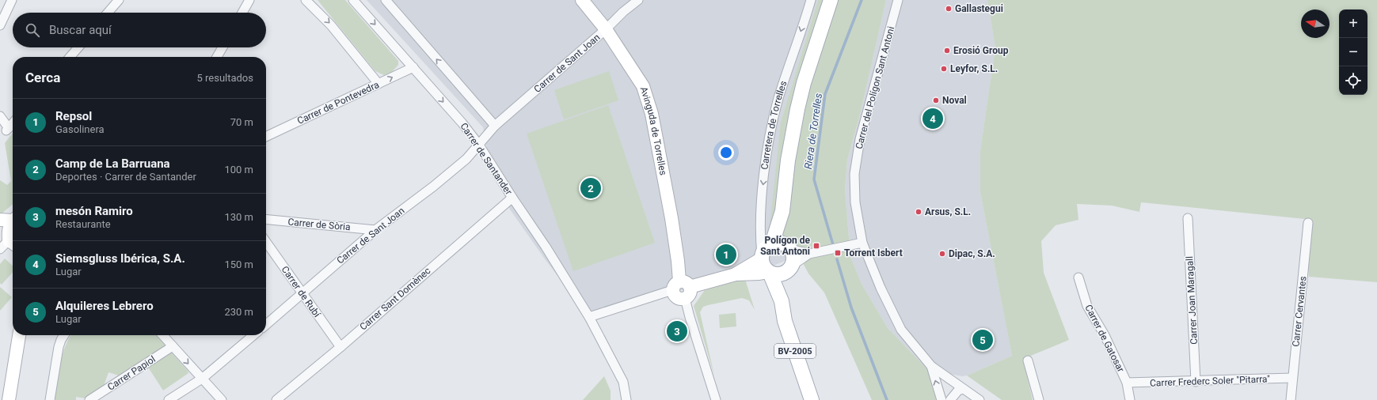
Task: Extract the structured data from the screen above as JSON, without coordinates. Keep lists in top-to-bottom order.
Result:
{
  "streets": {
    "main road": ["Carretera de Torrelles", "BV-2005"],
    "street": [
      "Carrer de Sant Joan",
      "Carrer del Polígon Sant Antoni",
      "Carrer de Pontevedra",
      "Avinguda de Torrelles",
      "Carrer de Santander",
      "Carrer de Sòria",
      "Carrer de Rubí",
      "Carrer Sant Domènec",
      "Carrer Joan Maragall",
      "Carrer Cervantes",
      "Carrer de Gatosar",
      "Carrer Papiol",
      "Carrer Frederc Soler \"Pitarra\""
    ]
  },
  "crossings": [
    ["Carrer de Sant Joan", "Avinguda de Torrelles"],
    ["Carrer de Sant Joan", "Carrer de Santander"],
    ["Carrer de Sant Joan", "Carrer de Sòria"],
    ["Carrer de Sant Joan", "Carrer de Rubí"],
    ["Carrer de Pontevedra", "Carrer de Santander"],
    ["Carretera de Torrelles", "BV-2005"],
    ["Carrer de Santander", "Carrer Sant Domènec"],
    ["Carrer de Rubí", "Carrer Sant Domènec"],
    ["Carrer Joan Maragall", "Carrer Frederc Soler \"Pitarra\""],
    ["Carrer Cervantes", "Carrer Frederc Soler \"Pitarra\""],
    ["Carrer de Gatosar", "Carrer Frederc Soler \"Pitarra\""]
  ],
  "one_way": ["Carretera de Torrelles"],
  "water": ["Riera de Torrelles"],
  "places": {
    "other": [
      "Gallastegui",
      "Erosió Group",
      "Leyfor, S.L.",
      "Noval",
      "Arsus, S.L.",
      "Dipac, S.A."
    ],
    "transit": ["Polígon de Sant Antoni", "Torrent Isbert"]
  },
  "north": "left",
  "page": {
    "map_buttons": ["+", "−"],
    "search": "Buscar aquí",
    "heading": ["Cerca", "5 resultados"],
    "list": [
      {
        "mark": "1",
        "name": "Repsol",
        "note": "Gasolinera",
        "value": "70 m"
      },
      {
        "mark": "2",
        "name": "Camp de La Barruana",
        "note": "Deportes · Carrer de Santander",
        "value": "100 m"
      },
      {
        "mark": "3",
        "name": "mesón Ramiro",
        "note": "Restaurante",
        "value": "130 m"
      },
      {
        "mark": "4",
        "name": "Siemsgluss Ibérica, S.A.",
        "note": "Lugar",
        "value": "150 m"
      },
      {
        "mark": "5",
        "name": "Alquileres Lebrero",
        "note": "Lugar",
        "value": "230 m"
      }
    ],
    "pins": [
      "4",
      "2",
      "1",
      "3",
      "5"
    ]
  }
}
